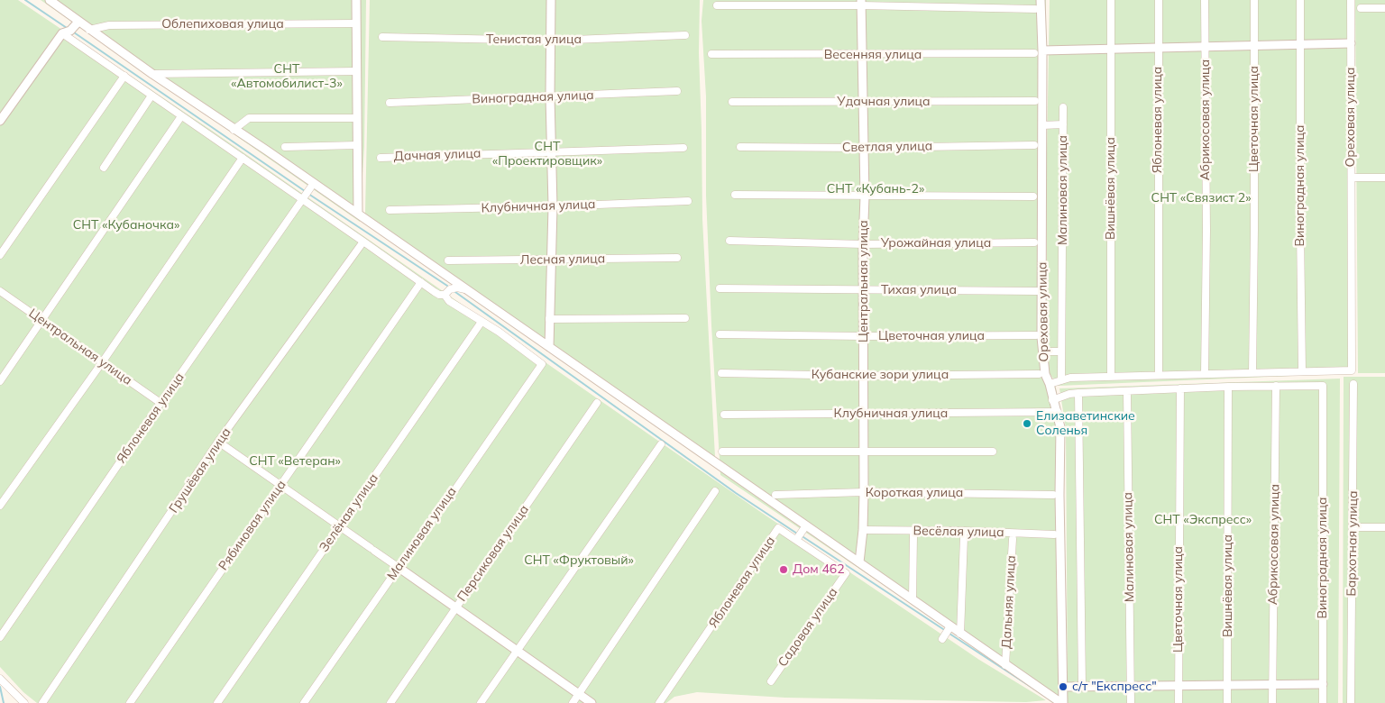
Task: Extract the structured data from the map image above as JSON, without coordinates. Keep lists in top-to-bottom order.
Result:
{
  "streets": {
    "street": [
      "Облепиховая улица",
      "Тенистая улица",
      "Весенняя улица",
      "Виноградная улица",
      "Удачная улица",
      "Ореховая улица",
      "Цветочная улица",
      "Яблоневая улица",
      "Абрикосовая улица",
      "Светлая улица",
      "Дачная улица",
      "Вишнёвая улица",
      "Малиновая улица",
      "Клубничная улица",
      "Урожайная улица",
      "Лесная улица",
      "Центральная улица",
      "Тихая улица",
      "Кубанские зори улица",
      "Грушёвая улица",
      "Короткая улица",
      "Зелёная улица",
      "Рябиновая улица",
      "Весёлая улица",
      "Бархотная улица",
      "Персиковая улица",
      "Дальняя улица",
      "Садовая улица"
    ]
  },
  "crossings": [
    ["Весенняя улица", "Центральная улица"],
    ["Виноградная улица", "Ореховая улица"],
    ["Виноградная улица", "Абрикосовая улица"],
    ["Удачная улица", "Центральная улица"],
    ["Ореховая улица", "Клубничная улица"],
    ["Цветочная улица", "Центральная улица"],
    ["Яблоневая улица", "Центральная улица"],
    ["Яблоневая улица", "Садовая улица"],
    ["Светлая улица", "Центральная улица"],
    ["Клубничная улица", "Центральная улица"],
    ["Урожайная улица", "Центральная улица"],
    ["Центральная улица", "Тихая улица"],
    ["Центральная улица", "Кубанские зори улица"],
    ["Центральная улица", "Короткая улица"],
    ["Центральная улица", "Весёлая улица"]
  ],
  "parks": [
    "СНТ «Автомобилист-3»",
    "СНТ «Проектировщик»",
    "СНТ «Кубань-2»",
    "СНТ «Связист 2»",
    "СНТ «Кубаночка»",
    "СНТ «Ветеран»",
    "СНТ «Экспресс»",
    "СНТ «Фруктовый»"
  ],
  "places": ["Елизаветинские Соленья", "Дом 462", "с/т \"Експресс\""]
}
